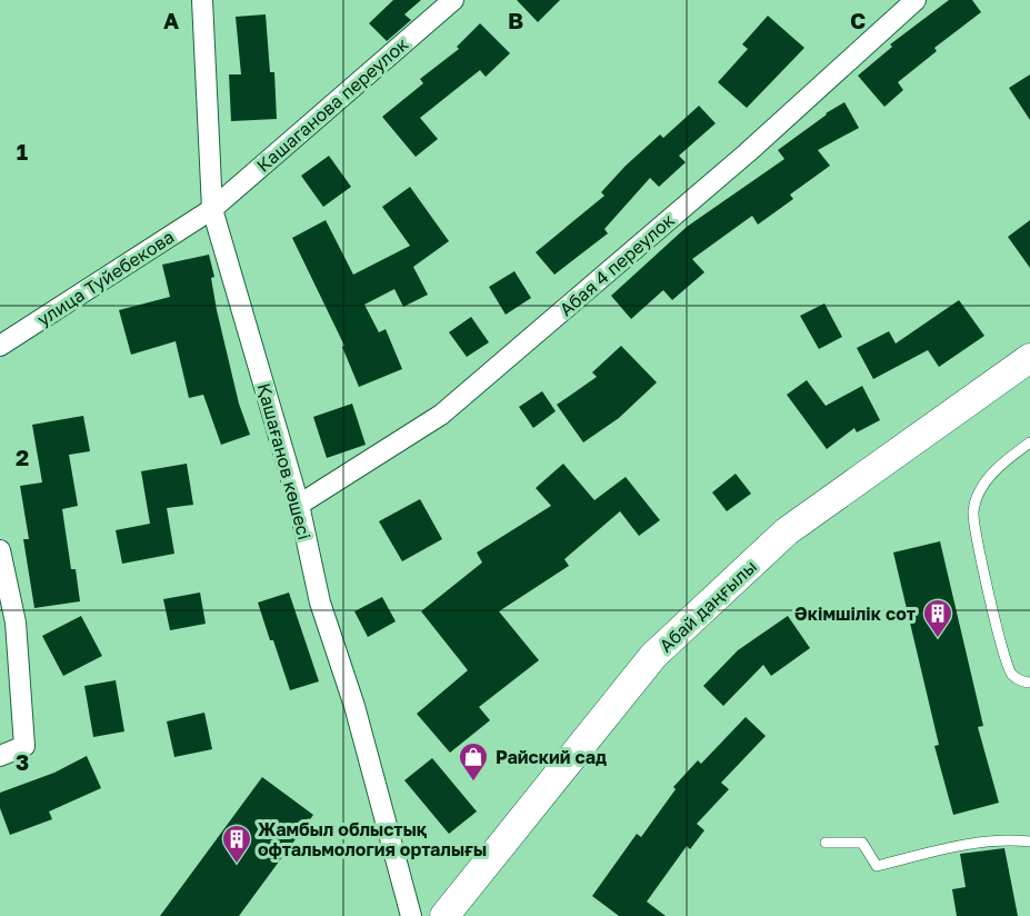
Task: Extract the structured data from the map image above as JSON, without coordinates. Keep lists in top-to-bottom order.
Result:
{
  "streets": {
    "main road": ["Абай даңғылы"],
    "street": [
      "Кашаганова переулок",
      "Абая 4 переулок",
      "улица Туйебекова",
      "Қашағанов көшесі"
    ]
  },
  "crossings": [
    ["Кашаганова переулок", "улица Туйебекова"],
    ["Кашаганова переулок", "Қашағанов көшесі"],
    ["Абая 4 переулок", "Қашағанов көшесі"],
    ["улица Туйебекова", "Қашағанов көшесі"]
  ],
  "places": {
    "building": ["Әкімшілік сот", "Жамбыл облыстық офтальмология орталығы"],
    "shop": ["Райский сад"]
  },
  "grid": {
    "columns": ["A", "B", "C"],
    "rows": ["1", "2", "3"]
  }
}
